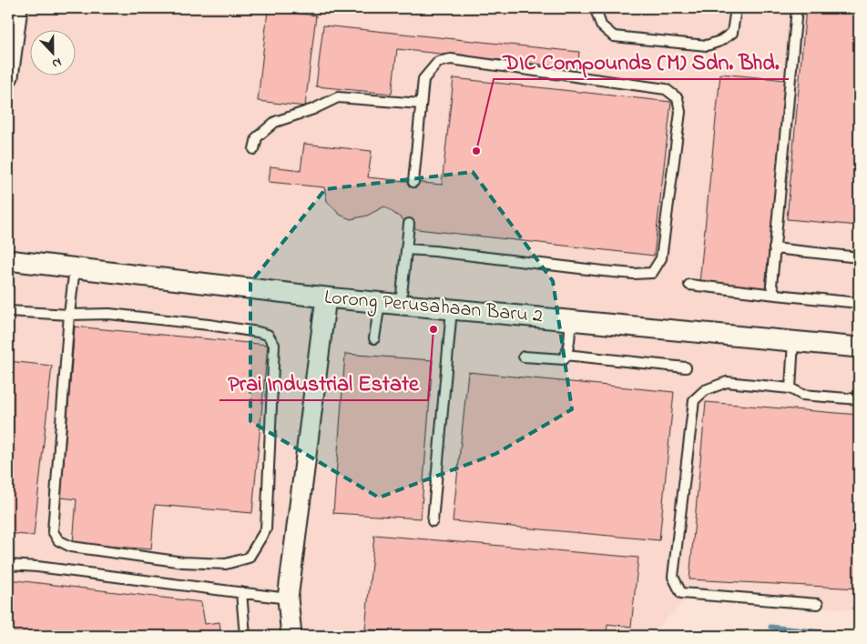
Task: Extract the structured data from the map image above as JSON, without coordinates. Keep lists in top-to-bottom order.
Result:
{
  "streets": {
    "street": ["Lorong Perusahaan Baru 2"]
  },
  "places": ["DIC Compounds (M) Sdn. Bhd.", "Prai Industrial Estate"],
  "north": "bottom"
}
